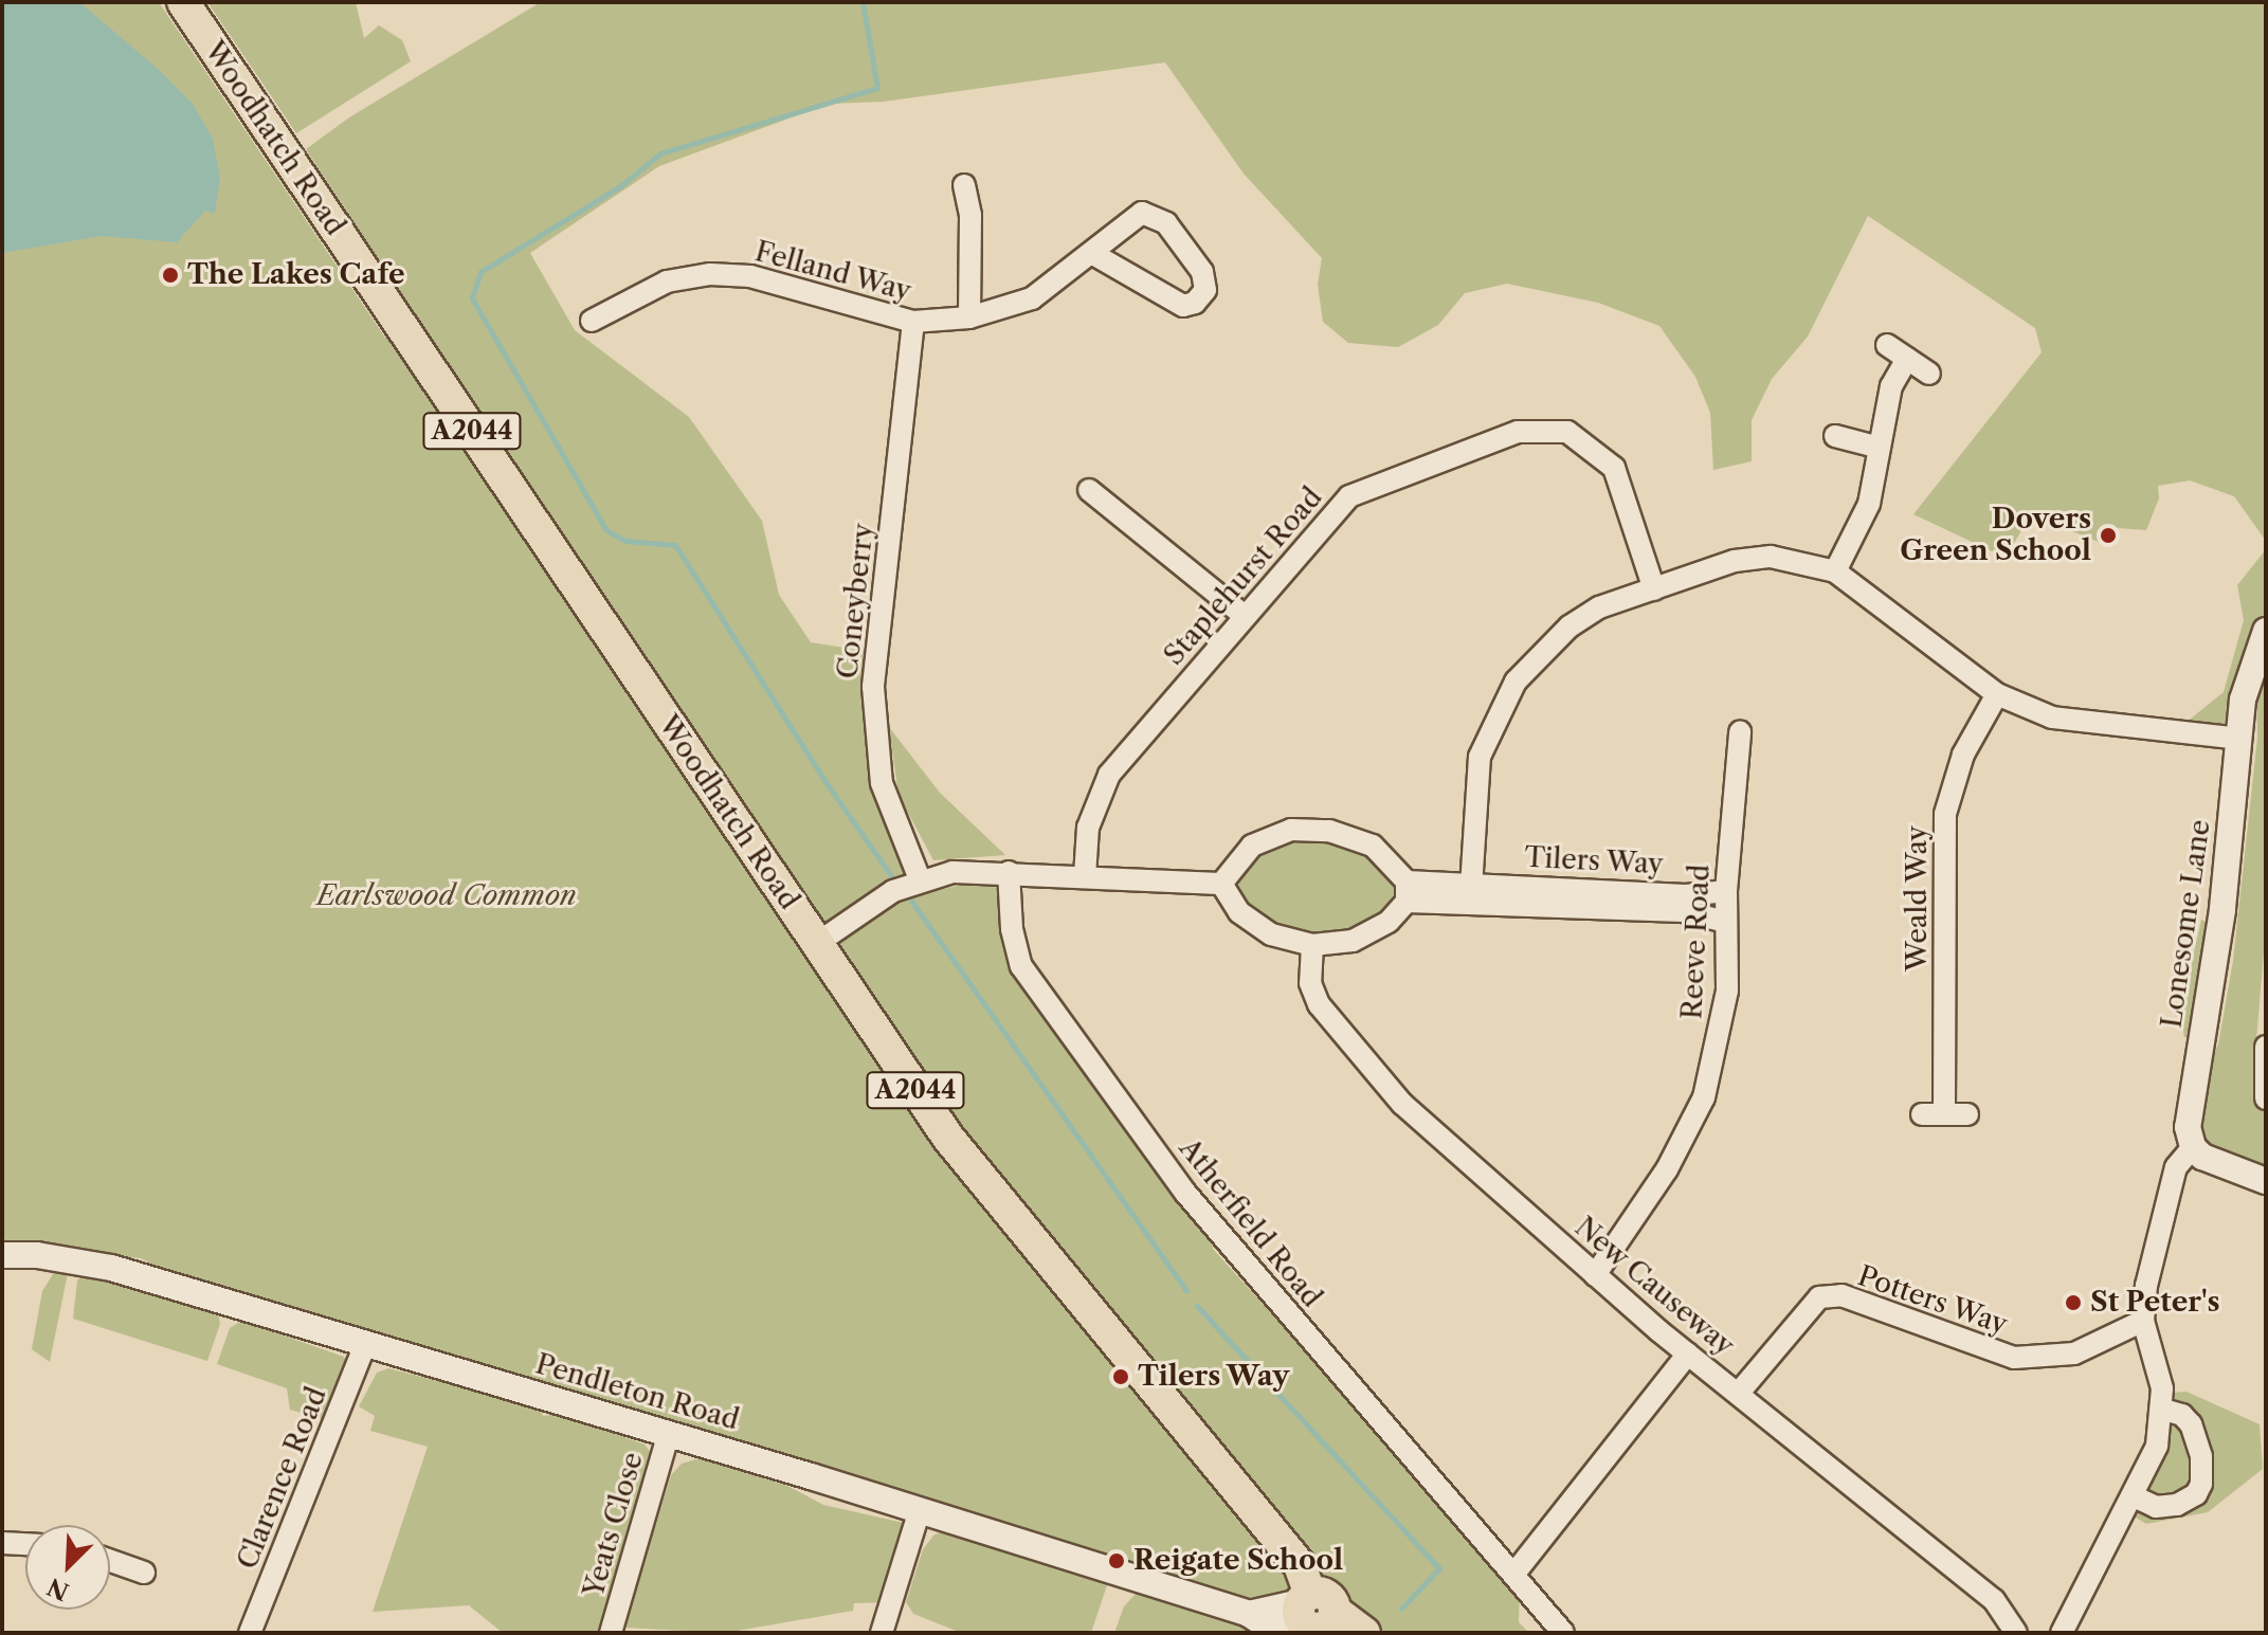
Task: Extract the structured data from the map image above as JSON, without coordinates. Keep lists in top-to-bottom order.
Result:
{
  "streets": {
    "main road": ["Woodhatch Road", "A2044"],
    "street": [
      "Felland Way",
      "Staplehurst Road",
      "Coneyberry",
      "Tilers Way",
      "Weald Way",
      "Lonesome Lane",
      "Reeve Road",
      "Atherfield Road",
      "New Causeway",
      "Potters Way",
      "Pendleton Road",
      "Clarence Road",
      "Yeats Close"
    ]
  },
  "crossings": [
    ["Woodhatch Road", "Pendleton Road"],
    ["Felland Way", "Coneyberry"],
    ["Tilers Way", "Reeve Road"],
    ["Tilers Way", "New Causeway"],
    ["Reeve Road", "New Causeway"],
    ["New Causeway", "Potters Way"],
    ["Pendleton Road", "Clarence Road"],
    ["Pendleton Road", "Yeats Close"]
  ],
  "parks": ["Earlswood Common"],
  "places": [
    "The Lakes Cafe",
    "Dovers Green School",
    "St Peter's",
    "Tilers Way",
    "Reigate School"
  ],
  "north": "bottom left"
}
